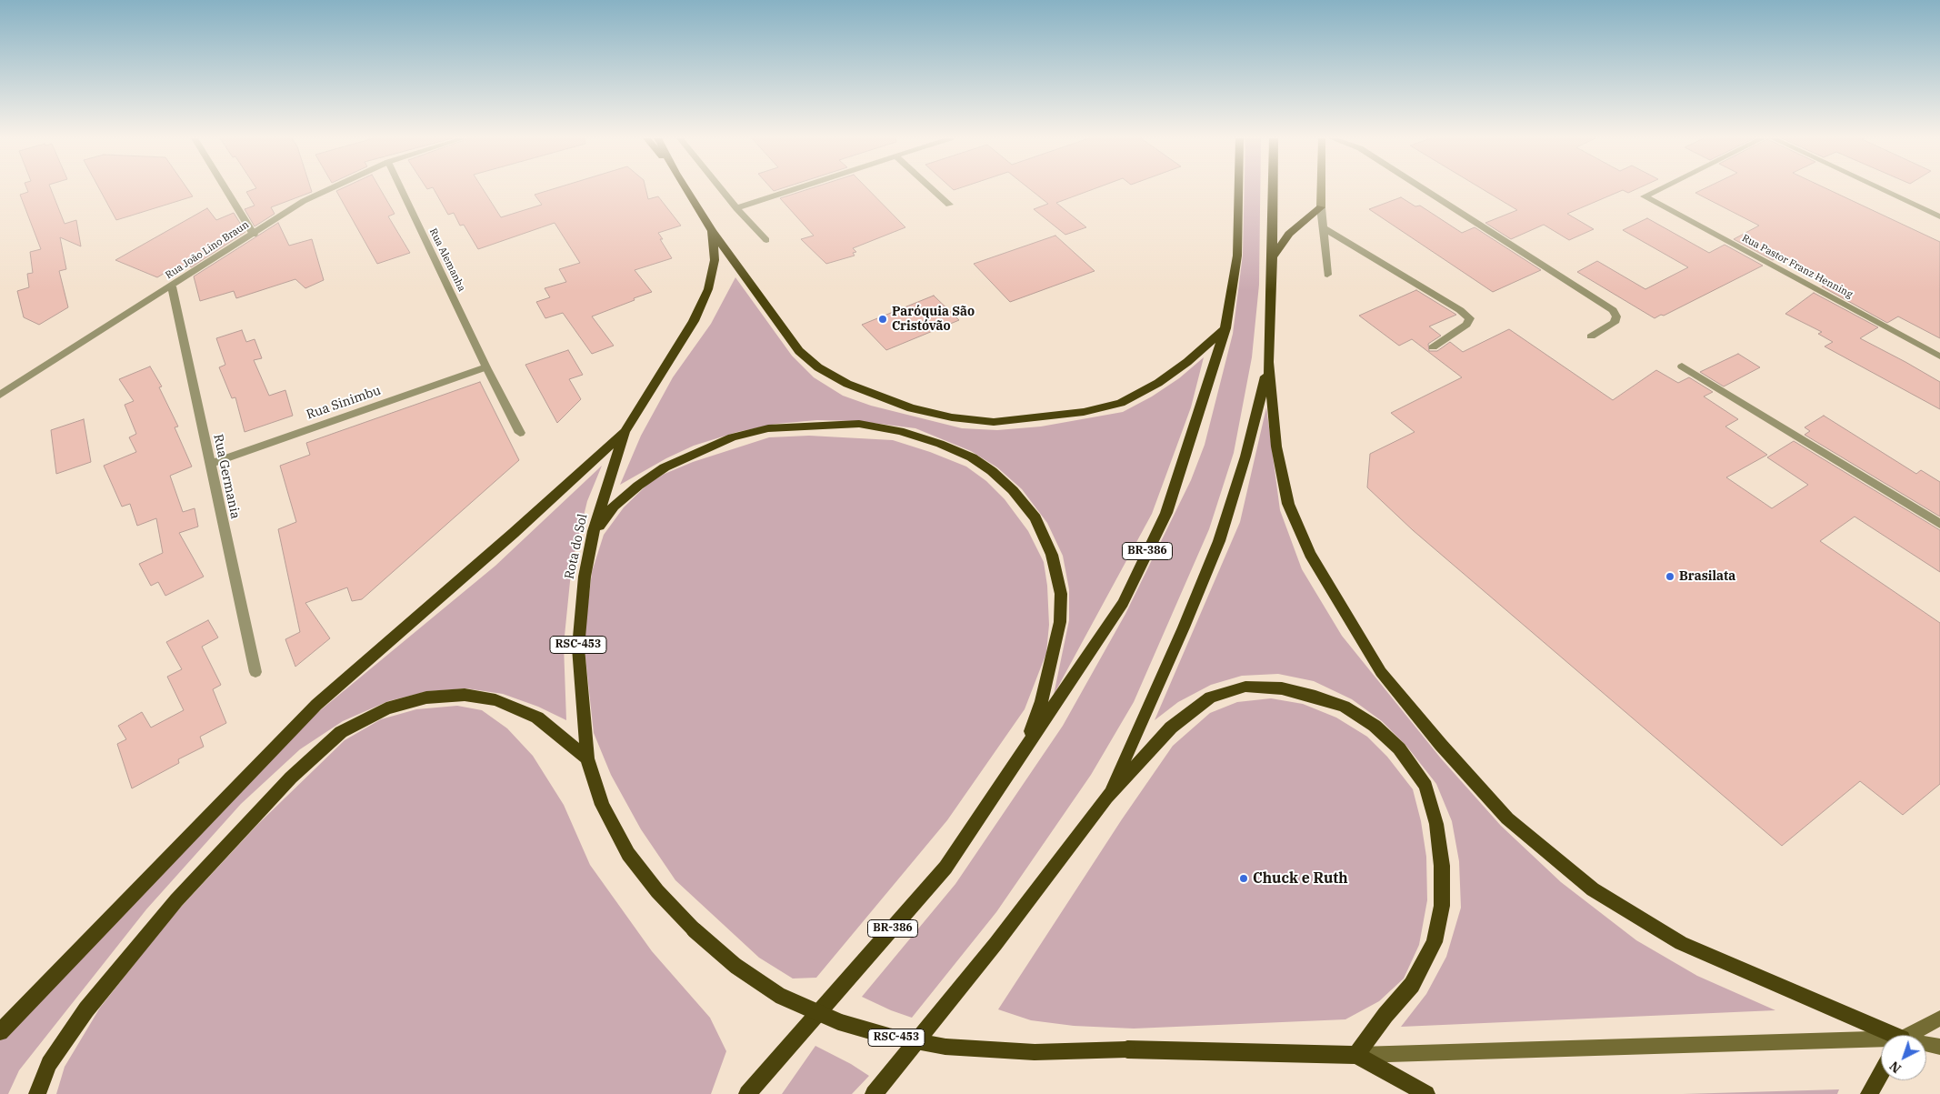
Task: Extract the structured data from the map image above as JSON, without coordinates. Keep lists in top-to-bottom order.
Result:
{
  "streets": {
    "highway": ["Rota do Sol", "BR-386", "RSC-453"],
    "street": [
      "Rua João Lino Braun",
      "Rua Alemanha",
      "Rua Pastor Franz Henning",
      "Rua Sinimbu",
      "Rua Germania"
    ]
  },
  "crossings": [
    ["Rua João Lino Braun", "Rua Germania"],
    ["Rua Alemanha", "Rua Sinimbu"],
    ["Rua Sinimbu", "Rua Germania"]
  ],
  "places": ["Paróquia São Cristóvão", "Brasilata", "Chuck e Ruth"],
  "north": "bottom left"
}
